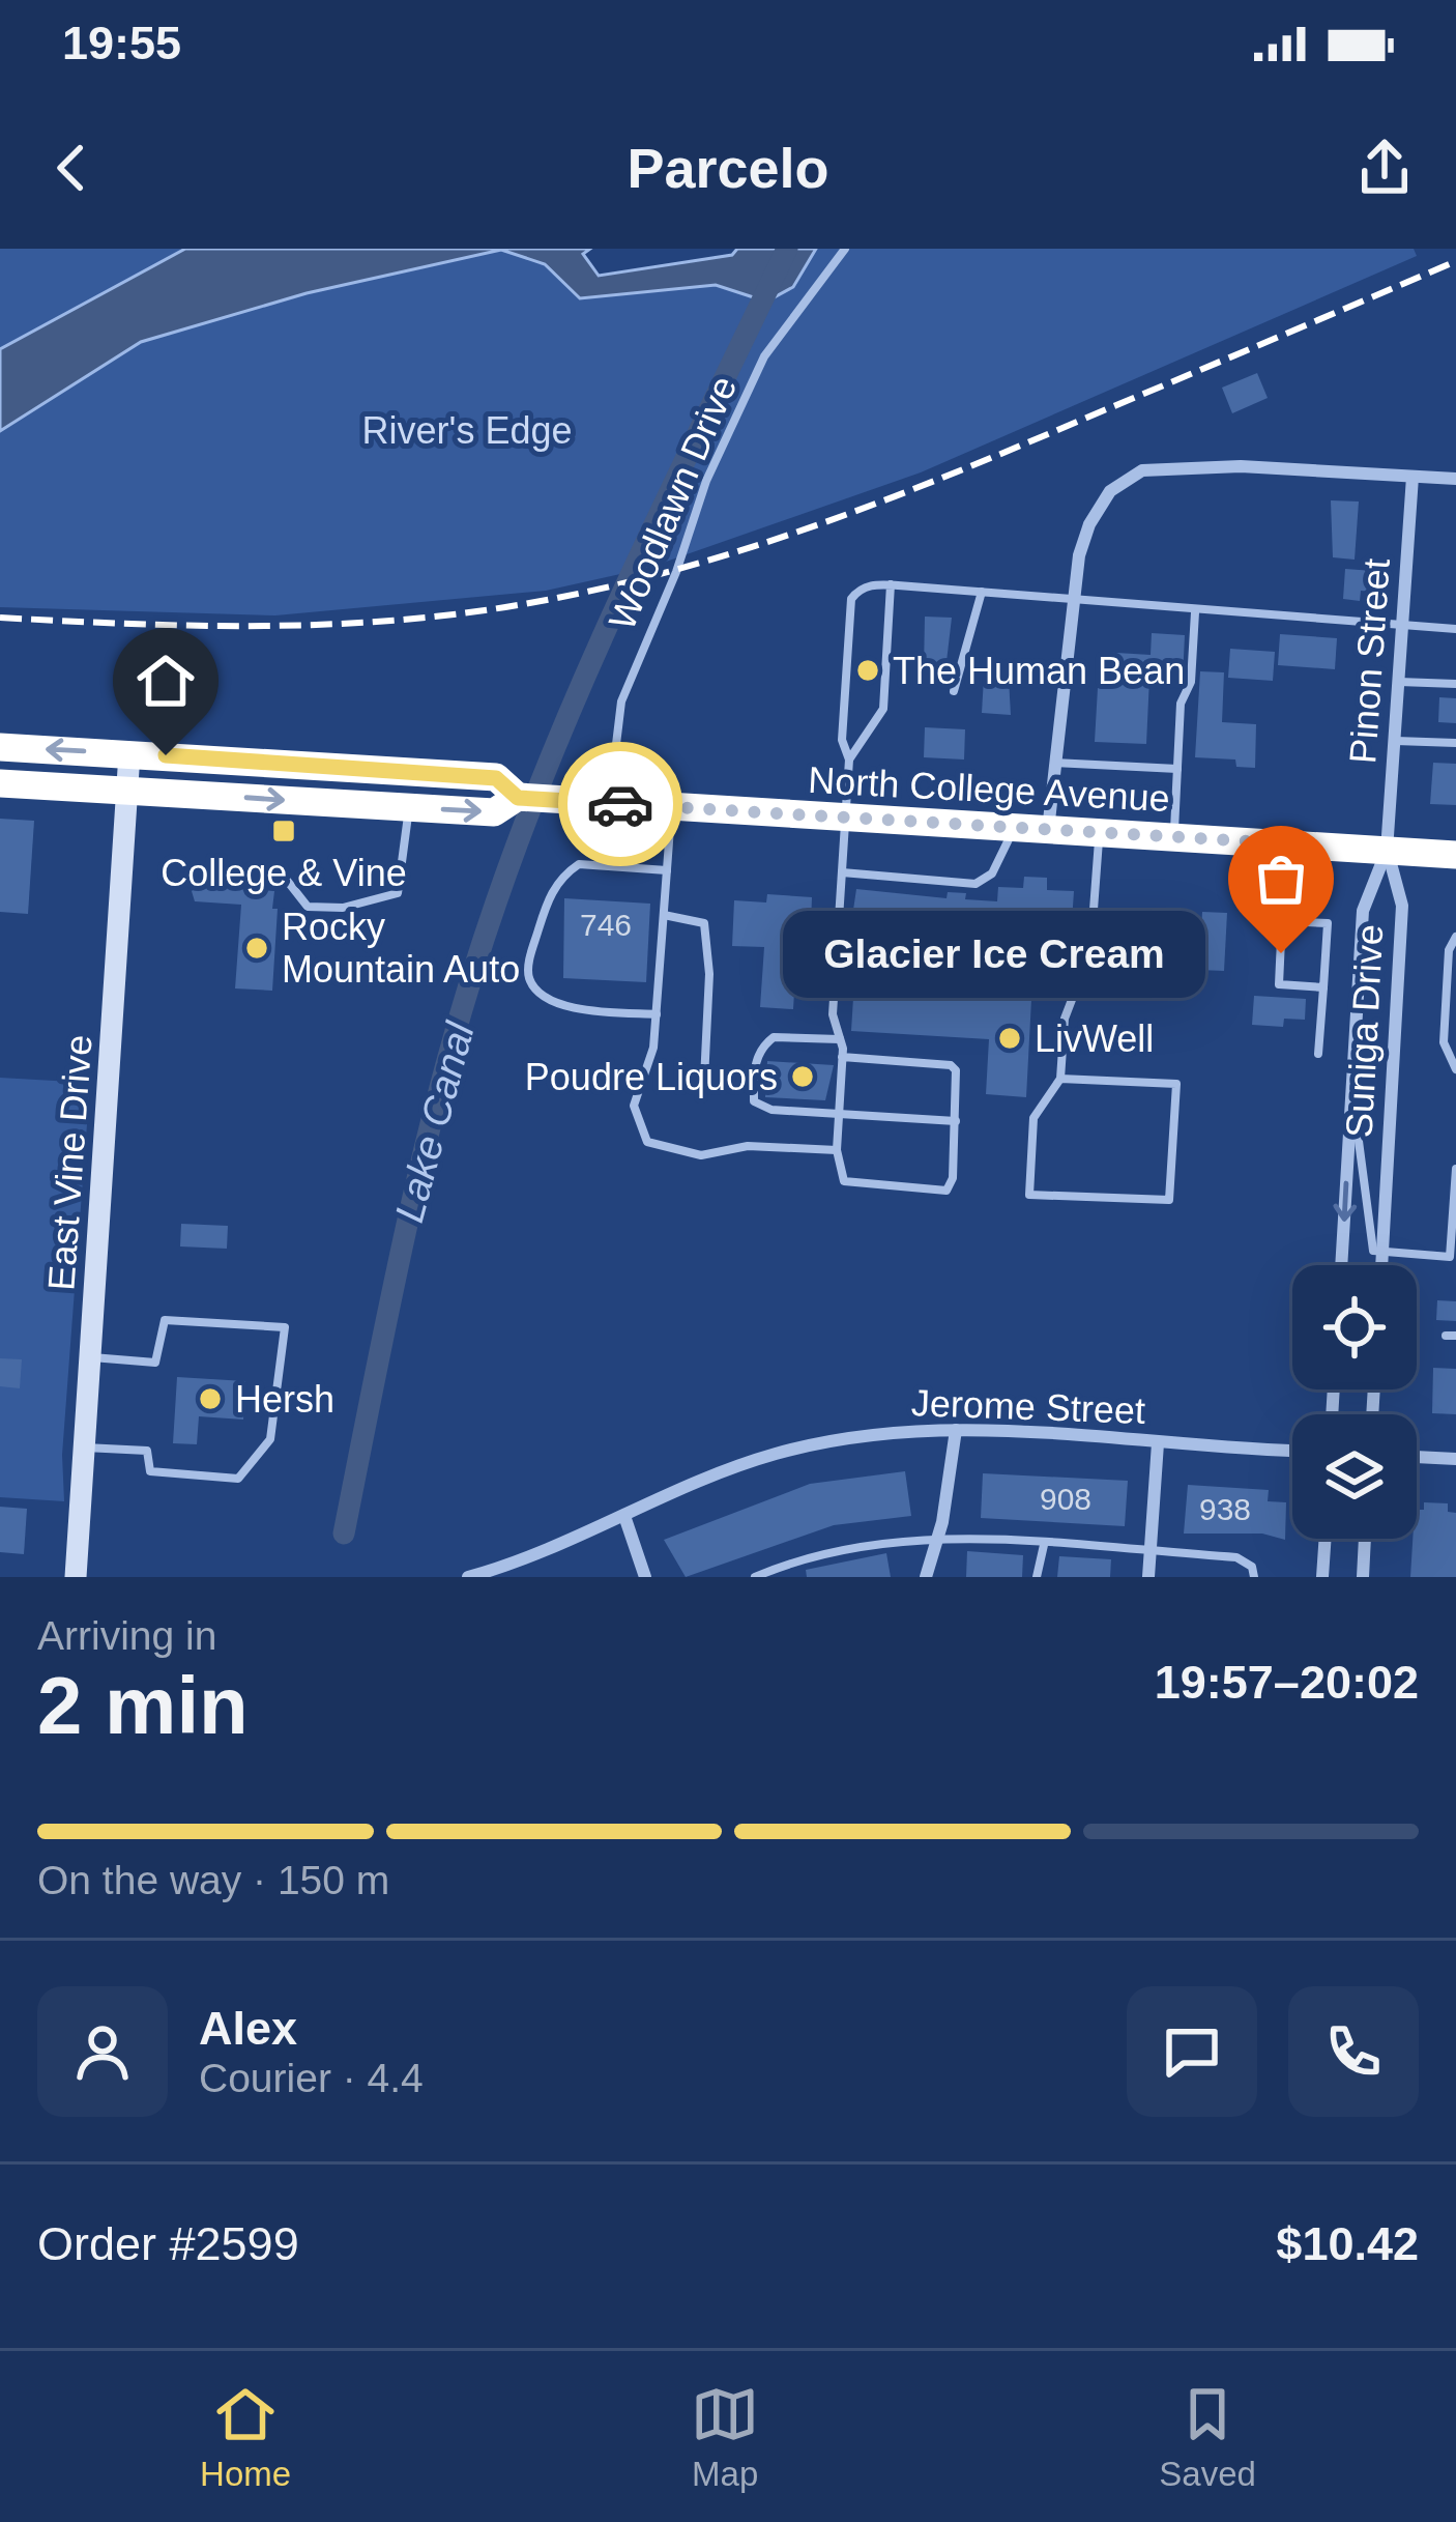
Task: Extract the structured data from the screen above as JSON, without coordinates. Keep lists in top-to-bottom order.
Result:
{
  "streets": {
    "highway": ["North College Avenue"],
    "main road": ["East Vine Drive"],
    "street": ["Pinon Street", "Suniga Drive", "Jerome Street"],
    "lane": ["Woodlawn Drive"]
  },
  "crossings": [
    ["Woodlawn Drive", "North College Avenue"],
    ["Pinon Street", "North College Avenue"],
    ["Pinon Street", "Suniga Drive"],
    ["North College Avenue", "Suniga Drive"],
    ["North College Avenue", "East Vine Drive"]
  ],
  "water": ["Lake Canal"],
  "parks": ["River's Edge"],
  "places": {
    "other": [
      "The Human Bean",
      "Rocky Mountain Auto",
      "Glacier Ice Cream",
      "LivWell",
      "Poudre Liquors",
      "Hersh"
    ],
    "transit": ["College & Vine"]
  },
  "house_numbers": ["746", "908", "938"],
  "page": {
    "status": "19:55",
    "header": "Parcelo",
    "bubble": "Glacier Ice Cream",
    "heading": ["2 min", "Arriving in", "19:57–20:02"],
    "panel": [
      "Alex",
      "Courier · 4.4",
      "Order #2599",
      "$10.42"
    ],
    "bar": "On the way · 150 m",
    "tabs": ["Home", "Map", "Saved"]
  }
}
